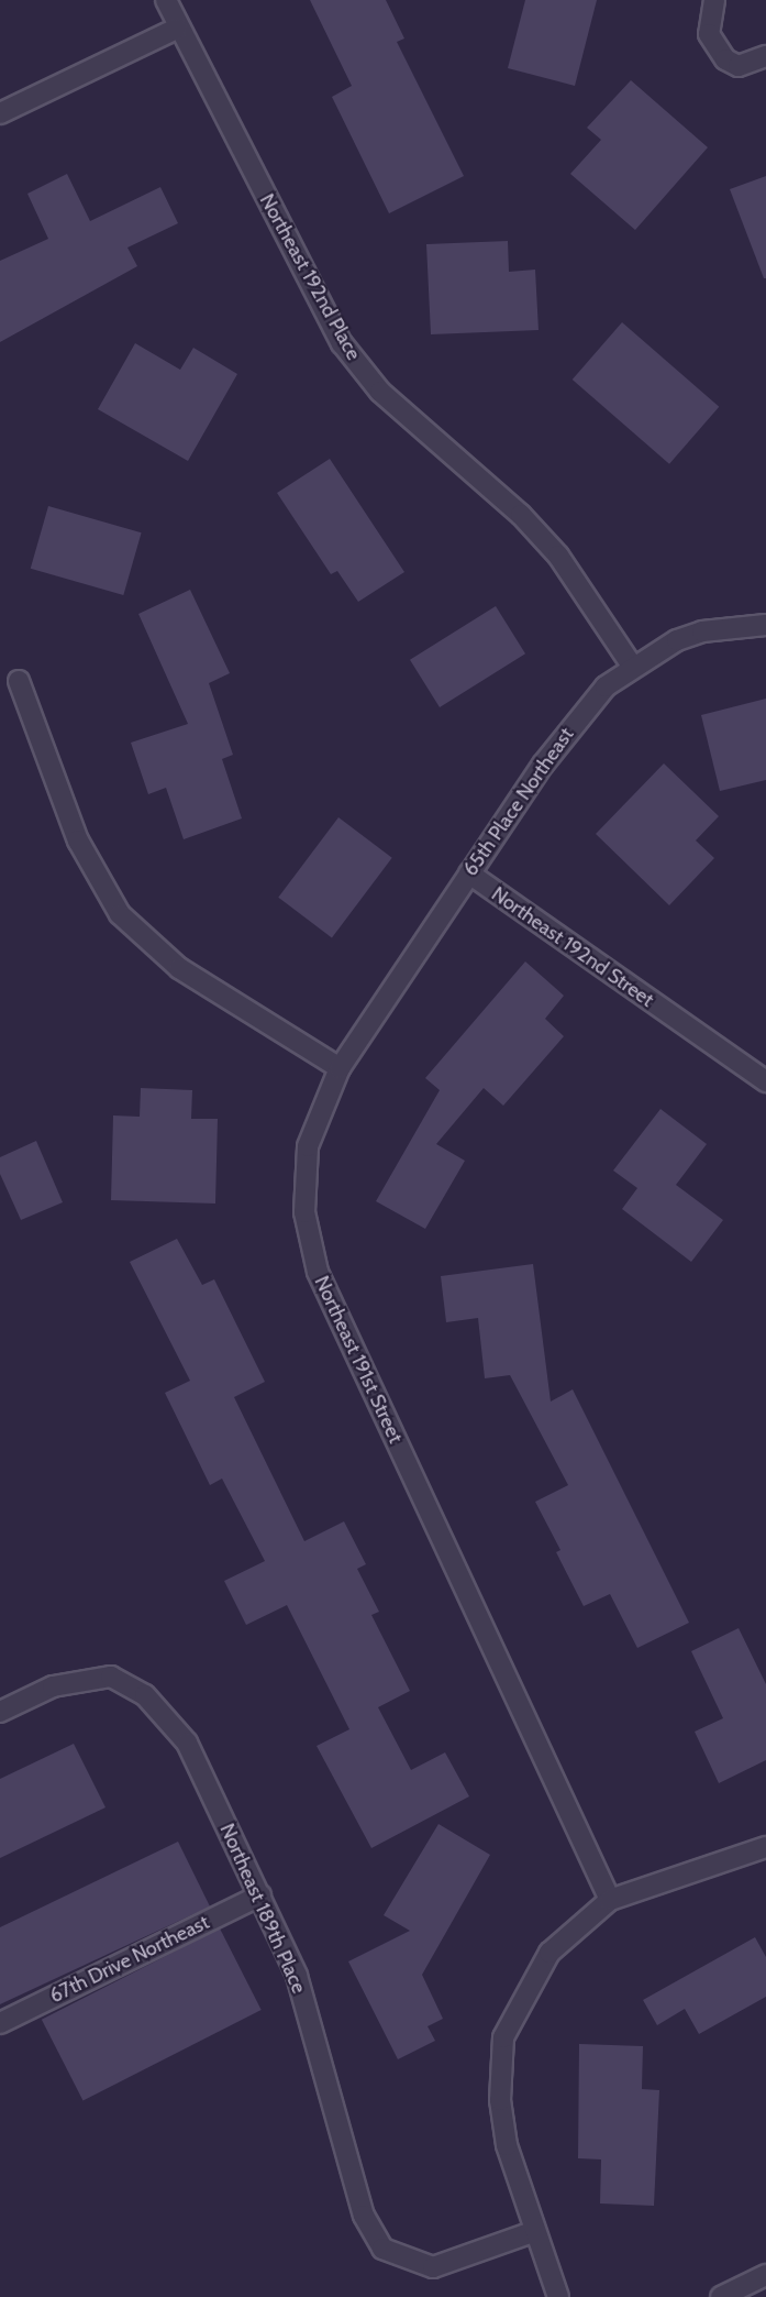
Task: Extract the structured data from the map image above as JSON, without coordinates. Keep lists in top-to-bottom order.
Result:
{
  "streets": {
    "street": [
      "Northeast 192nd Place",
      "65th Place Northeast",
      "Northeast 192nd Street",
      "Northeast 191st Street",
      "Northeast 189th Place",
      "67th Drive Northeast"
    ]
  },
  "crossings": [
    ["Northeast 192nd Place", "65th Place Northeast"],
    ["65th Place Northeast", "Northeast 192nd Street"],
    ["65th Place Northeast", "Northeast 191st Street"],
    ["Northeast 189th Place", "67th Drive Northeast"]
  ]
}
